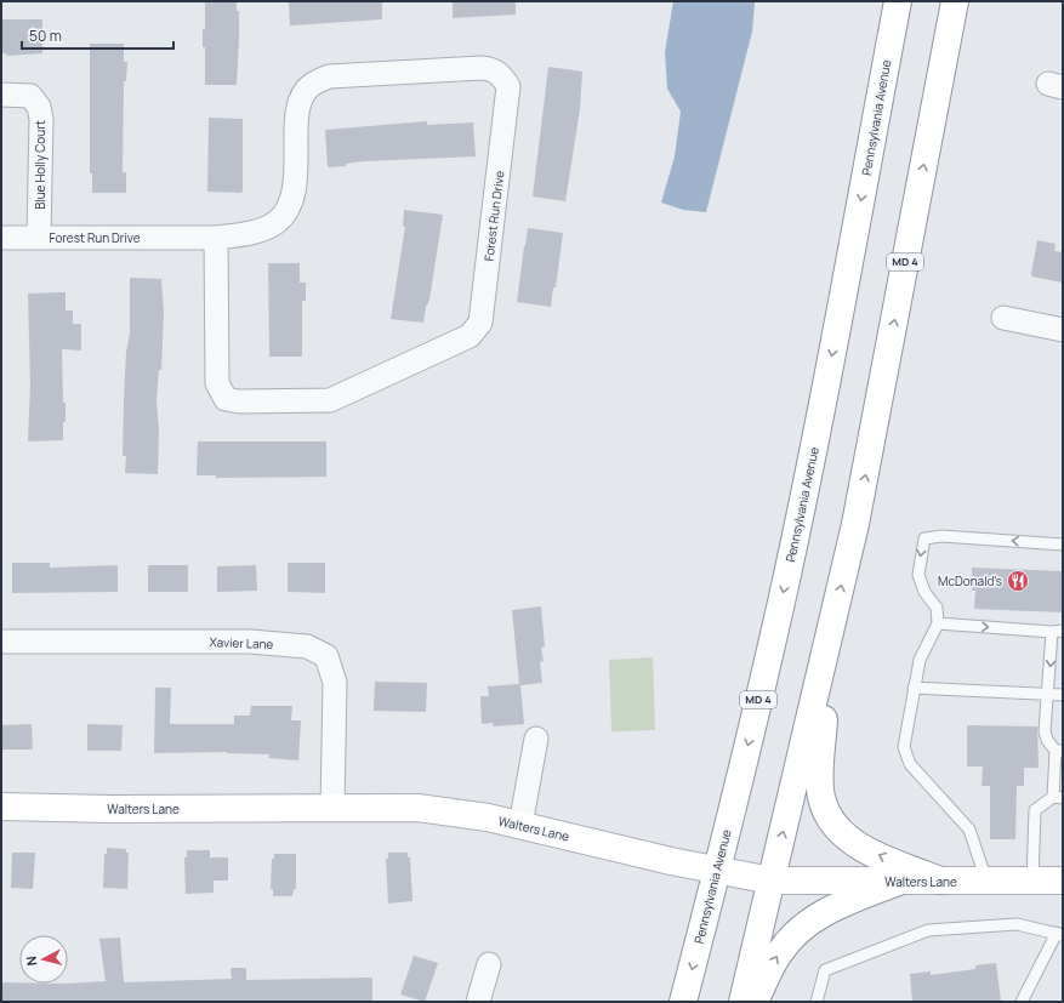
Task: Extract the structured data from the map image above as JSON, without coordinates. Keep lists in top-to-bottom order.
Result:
{
  "streets": {
    "main road": ["Pennsylvania Avenue", "MD 4", "Walters Lane"],
    "street": ["Blue Holly Court", "Forest Run Drive", "Xavier Lane"]
  },
  "crossings": [
    ["Pennsylvania Avenue", "Walters Lane"],
    ["Blue Holly Court", "Forest Run Drive"],
    ["MD 4", "Walters Lane"],
    ["Xavier Lane", "Walters Lane"]
  ],
  "places": {
    "restaurant": ["McDonald's"]
  },
  "scale_bar": "50 m",
  "north": "left"
}
